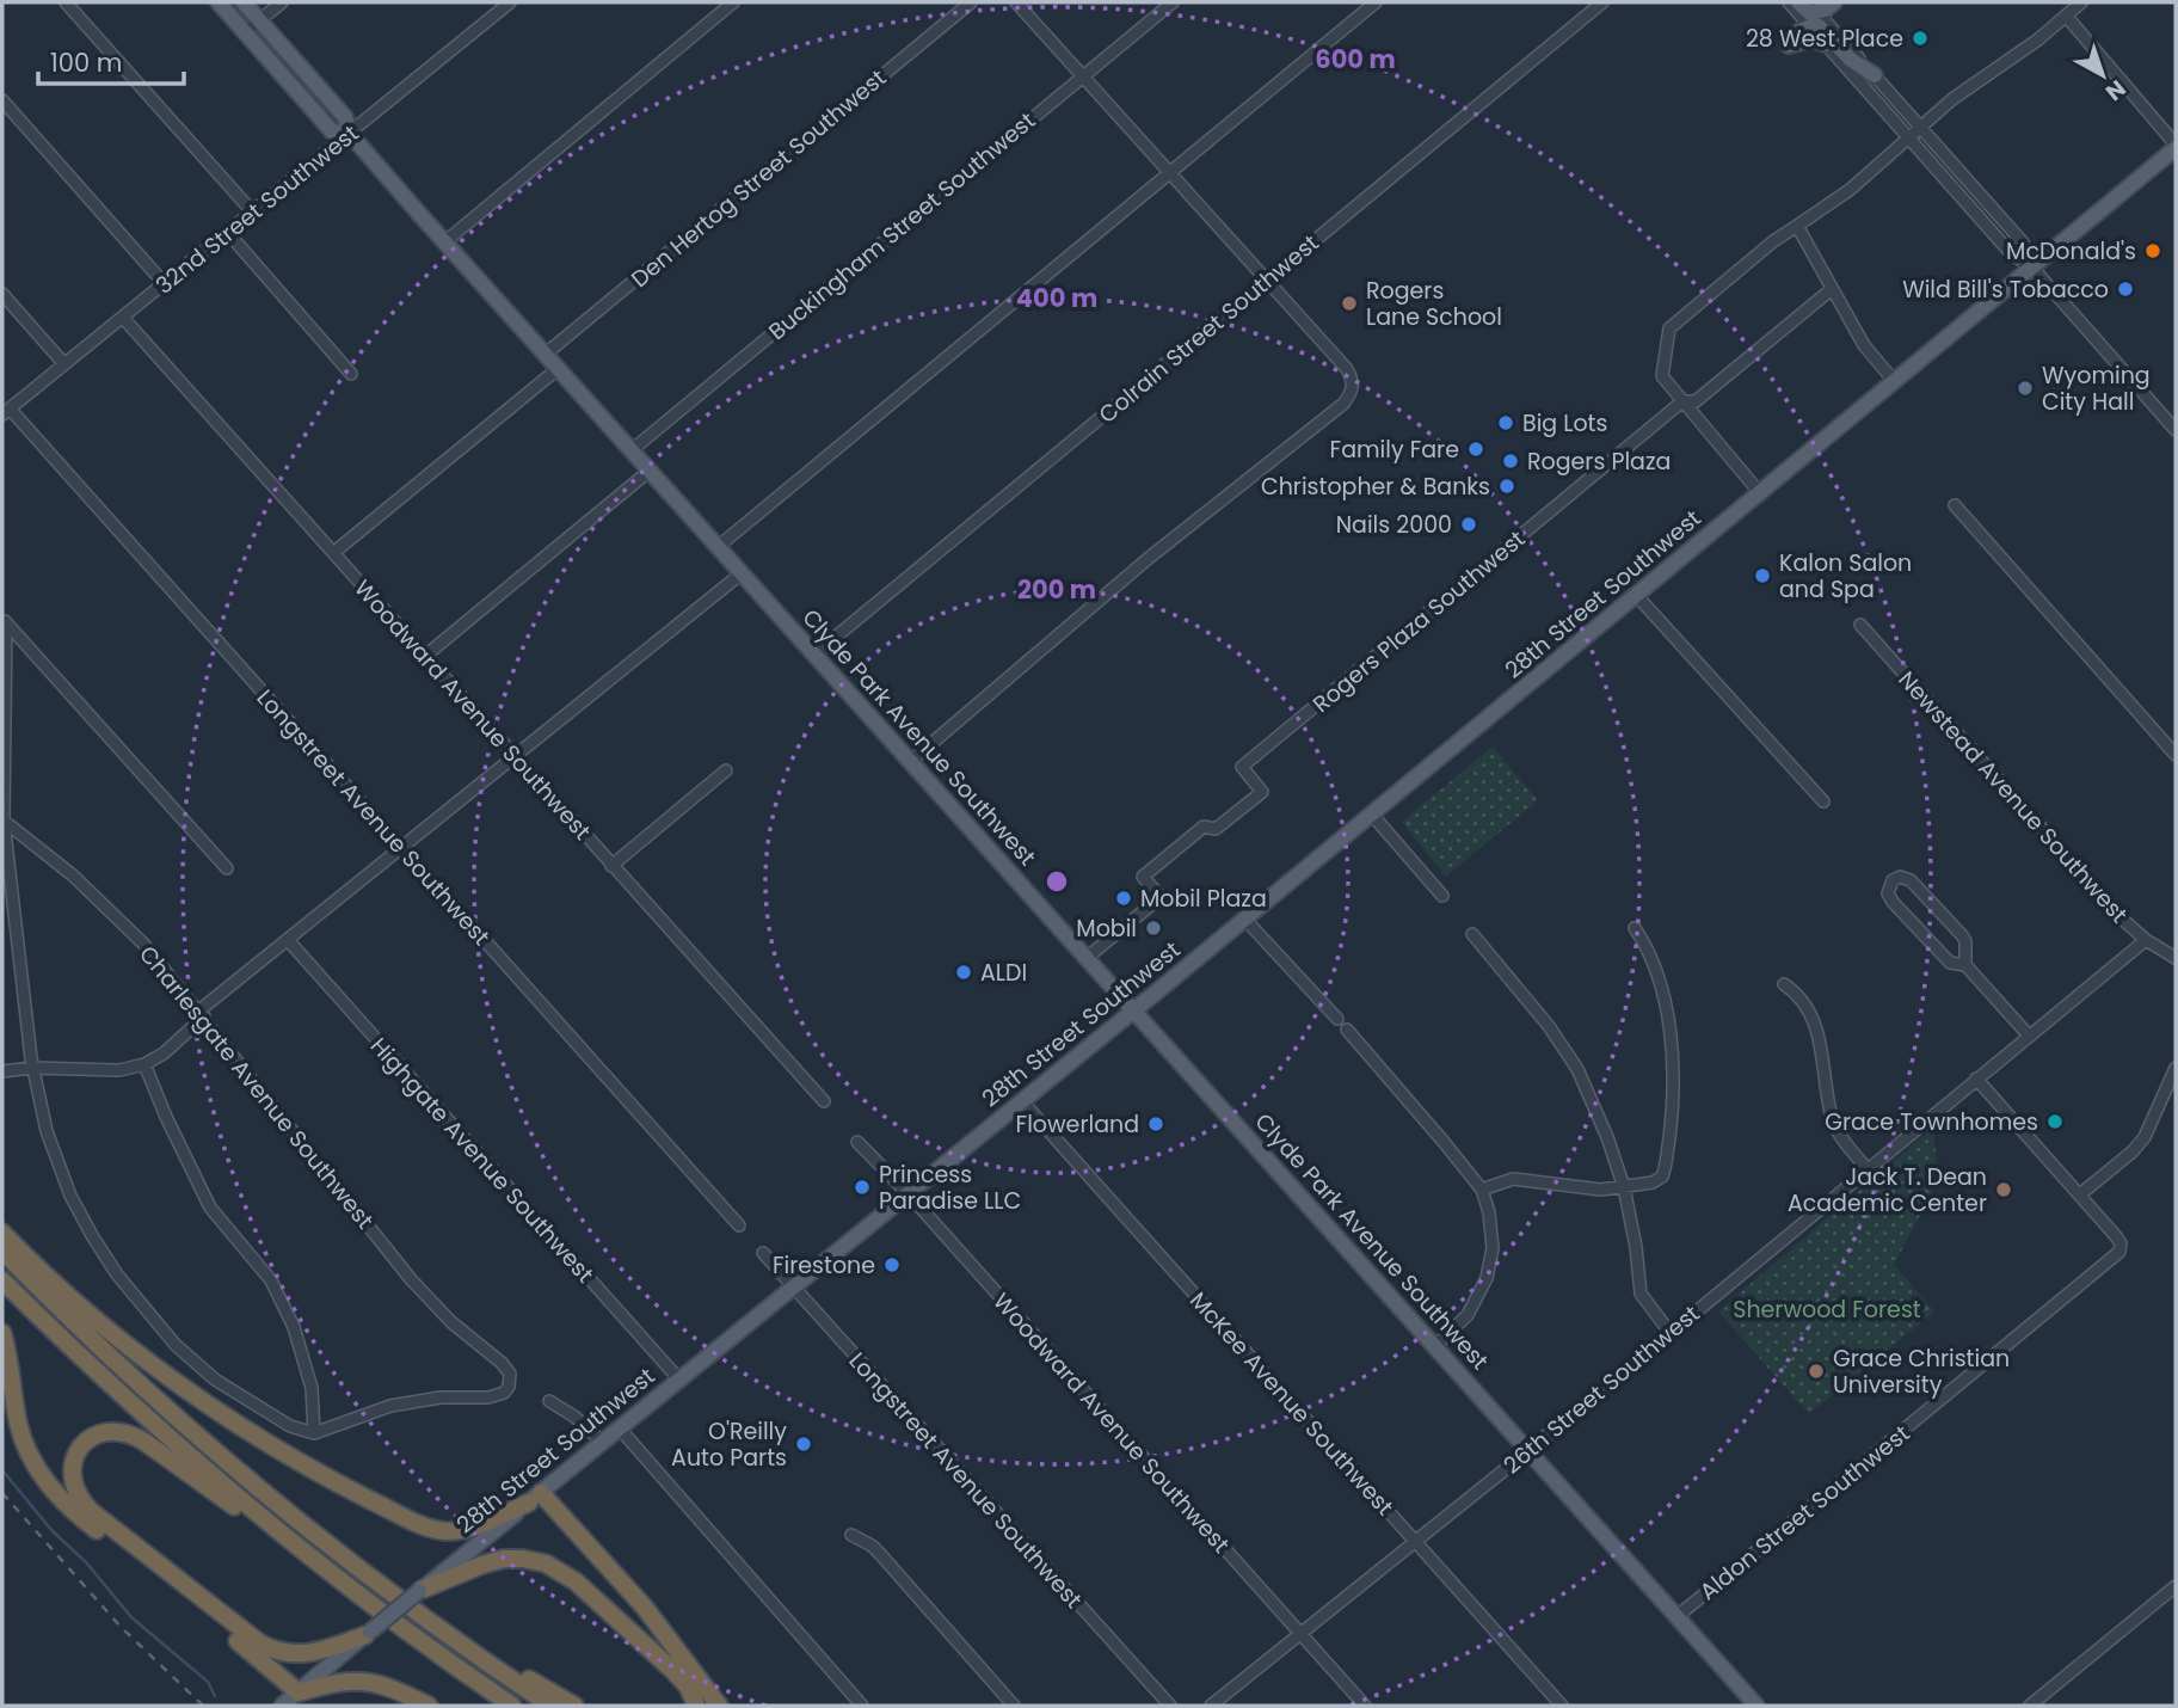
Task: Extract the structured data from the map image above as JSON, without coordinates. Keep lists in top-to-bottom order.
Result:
{
  "streets": {
    "main road": ["28th Street Southwest", "Clyde Park Avenue Southwest"],
    "street": [
      "Den Hertog Street Southwest",
      "32nd Street Southwest",
      "Buckingham Street Southwest",
      "Colrain Street Southwest",
      "Rogers Plaza Southwest",
      "Woodward Avenue Southwest",
      "Newstead Avenue Southwest",
      "Longstreet Avenue Southwest",
      "Charlesgate Avenue Southwest",
      "Highgate Avenue Southwest",
      "26th Street Southwest",
      "McKee Avenue Southwest",
      "Aldon Street Southwest"
    ]
  },
  "crossings": [
    ["Den Hertog Street Southwest", "Clyde Park Avenue Southwest"],
    ["32nd Street Southwest", "Woodward Avenue Southwest"],
    ["32nd Street Southwest", "Clyde Park Avenue Southwest"],
    ["32nd Street Southwest", "Longstreet Avenue Southwest"],
    ["Buckingham Street Southwest", "Clyde Park Avenue Southwest"],
    ["Colrain Street Southwest", "Clyde Park Avenue Southwest"],
    ["28th Street Southwest", "Woodward Avenue Southwest"],
    ["28th Street Southwest", "Clyde Park Avenue Southwest"],
    ["28th Street Southwest", "Longstreet Avenue Southwest"],
    ["28th Street Southwest", "Highgate Avenue Southwest"],
    ["28th Street Southwest", "McKee Avenue Southwest"],
    ["Rogers Plaza Southwest", "Clyde Park Avenue Southwest"],
    ["Woodward Avenue Southwest", "26th Street Southwest"],
    ["Clyde Park Avenue Southwest", "26th Street Southwest"],
    ["Clyde Park Avenue Southwest", "Aldon Street Southwest"],
    ["Newstead Avenue Southwest", "26th Street Southwest"],
    ["26th Street Southwest", "McKee Avenue Southwest"]
  ],
  "parks": ["Sherwood Forest"],
  "places": [
    "28 West Place",
    "McDonald's",
    "Wild Bill's Tobacco",
    "Rogers Lane School",
    "Wyoming City Hall",
    "Big Lots",
    "Family Fare",
    "Rogers Plaza",
    "Christopher & Banks",
    "Nails 2000",
    "Kalon Salon and Spa",
    "Mobil Plaza",
    "Mobil",
    "ALDI",
    "Grace Townhomes",
    "Flowerland",
    "Princess Paradise LLC",
    "Jack T. Dean Academic Center",
    "Firestone",
    "Grace Christian University",
    "O'Reilly Auto Parts"
  ],
  "scale_bar": "100 m",
  "north": "bottom right",
  "rings": ["600 m", "400 m", "200 m"]
}
